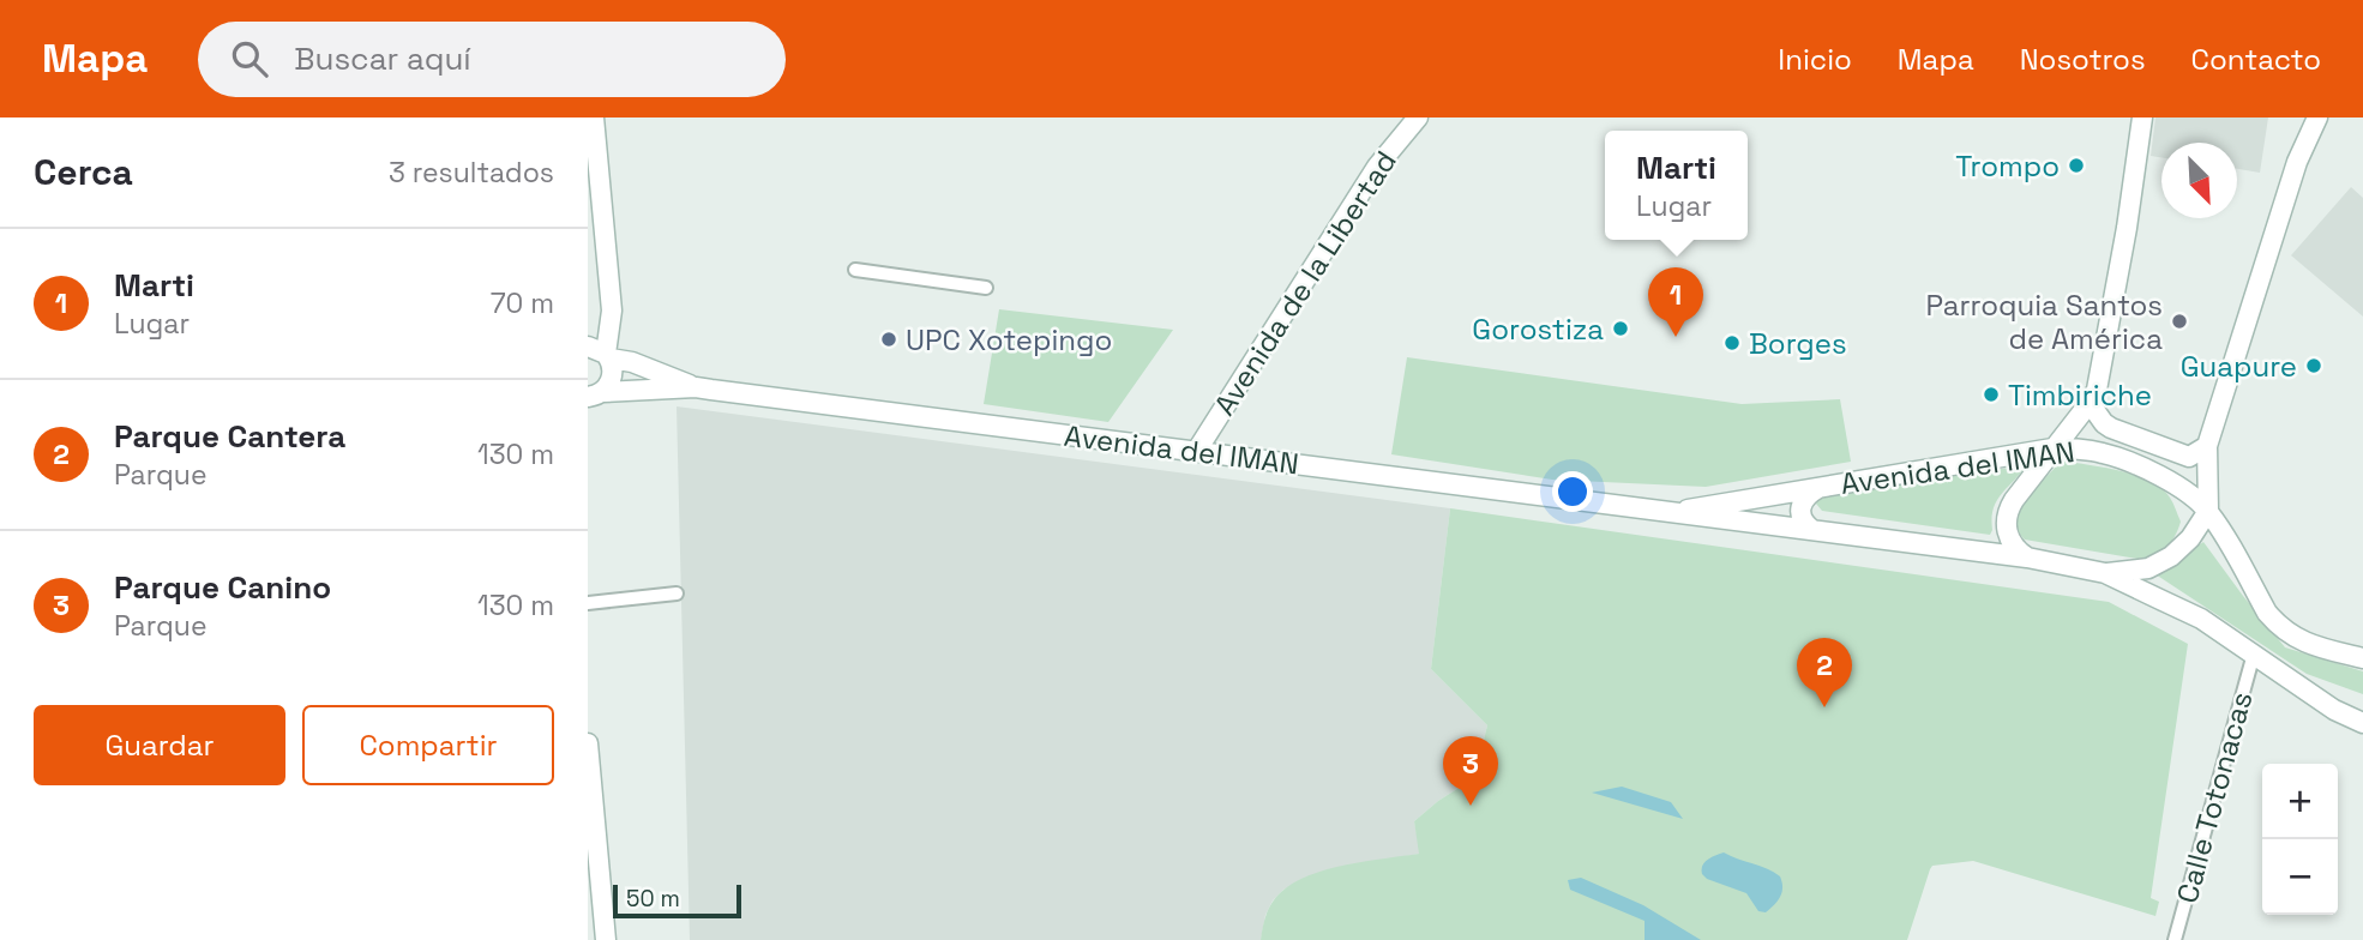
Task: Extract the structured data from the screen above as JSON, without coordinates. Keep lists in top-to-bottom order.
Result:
{
  "streets": {
    "main road": ["Avenida de la Libertad", "Avenida del IMAN"],
    "street": ["Calle Totonacas"]
  },
  "crossings": [
    ["Avenida de la Libertad", "Avenida del IMAN"],
    ["Avenida del IMAN", "Calle Totonacas"]
  ],
  "places": [
    "Trompo",
    "Parroquia Santos de América",
    "Gorostiza",
    "UPC Xotepingo",
    "Borges",
    "Guapure",
    "Timbiriche"
  ],
  "scale_bar": "50 m",
  "north": "bottom right",
  "page": {
    "header": "Mapa",
    "search": "Buscar aquí",
    "nav": [
      "Inicio",
      "Mapa",
      "Nosotros",
      "Contacto"
    ],
    "heading": ["Cerca", "3 resultados"],
    "popup": ["Marti", "Lugar"],
    "list": [
      {
        "mark": "1",
        "name": "Marti",
        "note": "Lugar",
        "value": "70 m"
      },
      {
        "mark": "2",
        "name": "Parque Cantera",
        "note": "Parque",
        "value": "130 m"
      },
      {
        "mark": "3",
        "name": "Parque Canino",
        "note": "Parque",
        "value": "130 m"
      }
    ],
    "pins": ["1", "2", "3"],
    "buttons": ["Guardar", "Compartir"],
    "map_buttons": ["+", "−"],
    "scale": "50 m"
  }
}
